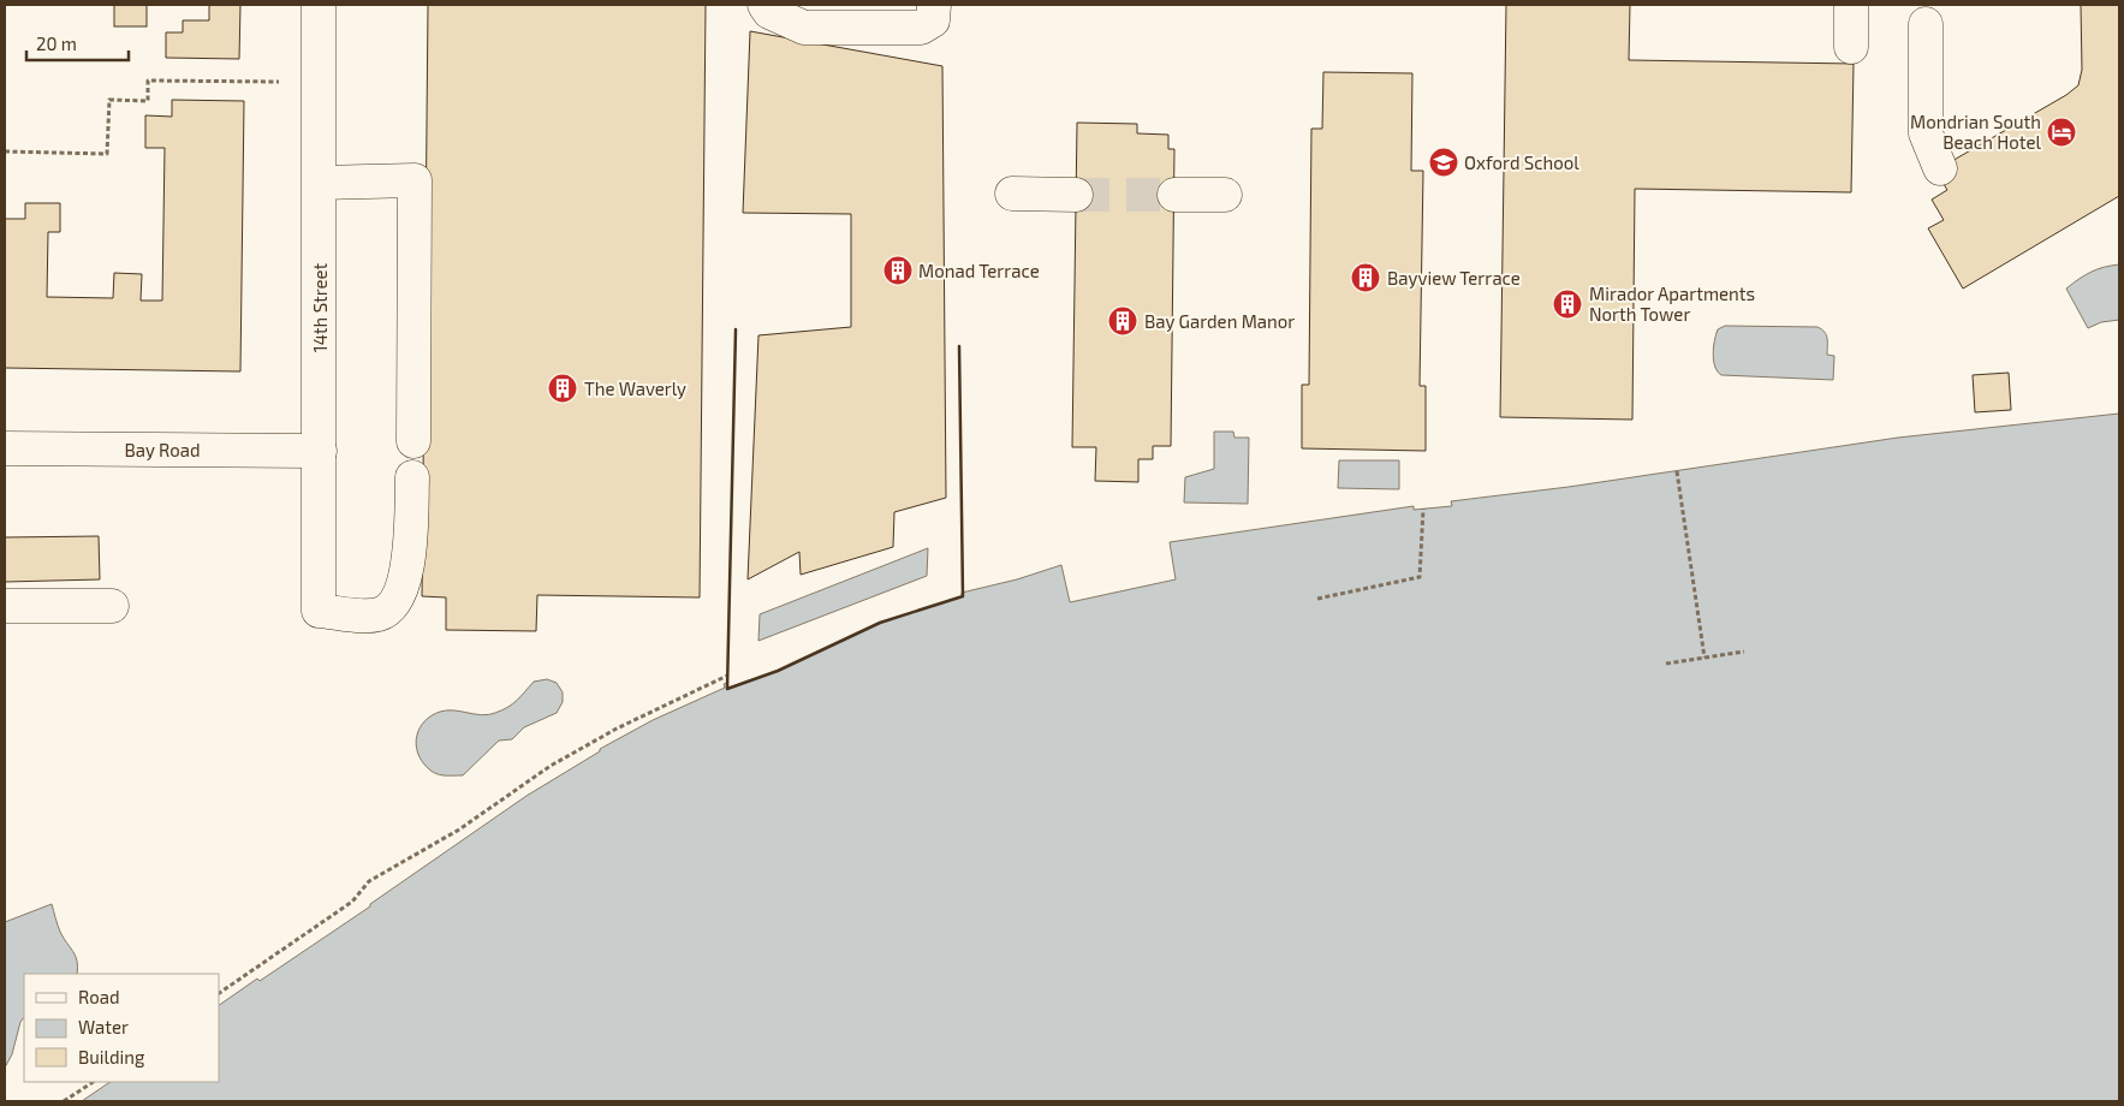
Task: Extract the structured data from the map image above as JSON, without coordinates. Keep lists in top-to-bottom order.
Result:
{
  "streets": {
    "street": ["14th Street", "Bay Road"]
  },
  "crossings": [
    ["14th Street", "Bay Road"]
  ],
  "places": {
    "hotel": ["Mondrian South Beach Hotel"],
    "school or university": ["Oxford School"],
    "building": [
      "Monad Terrace",
      "Bayview Terrace",
      "Mirador Apartments North Tower",
      "Bay Garden Manor",
      "The Waverly"
    ]
  },
  "legend": ["Road", "Water", "Building"],
  "scale_bar": "20 m"
}
